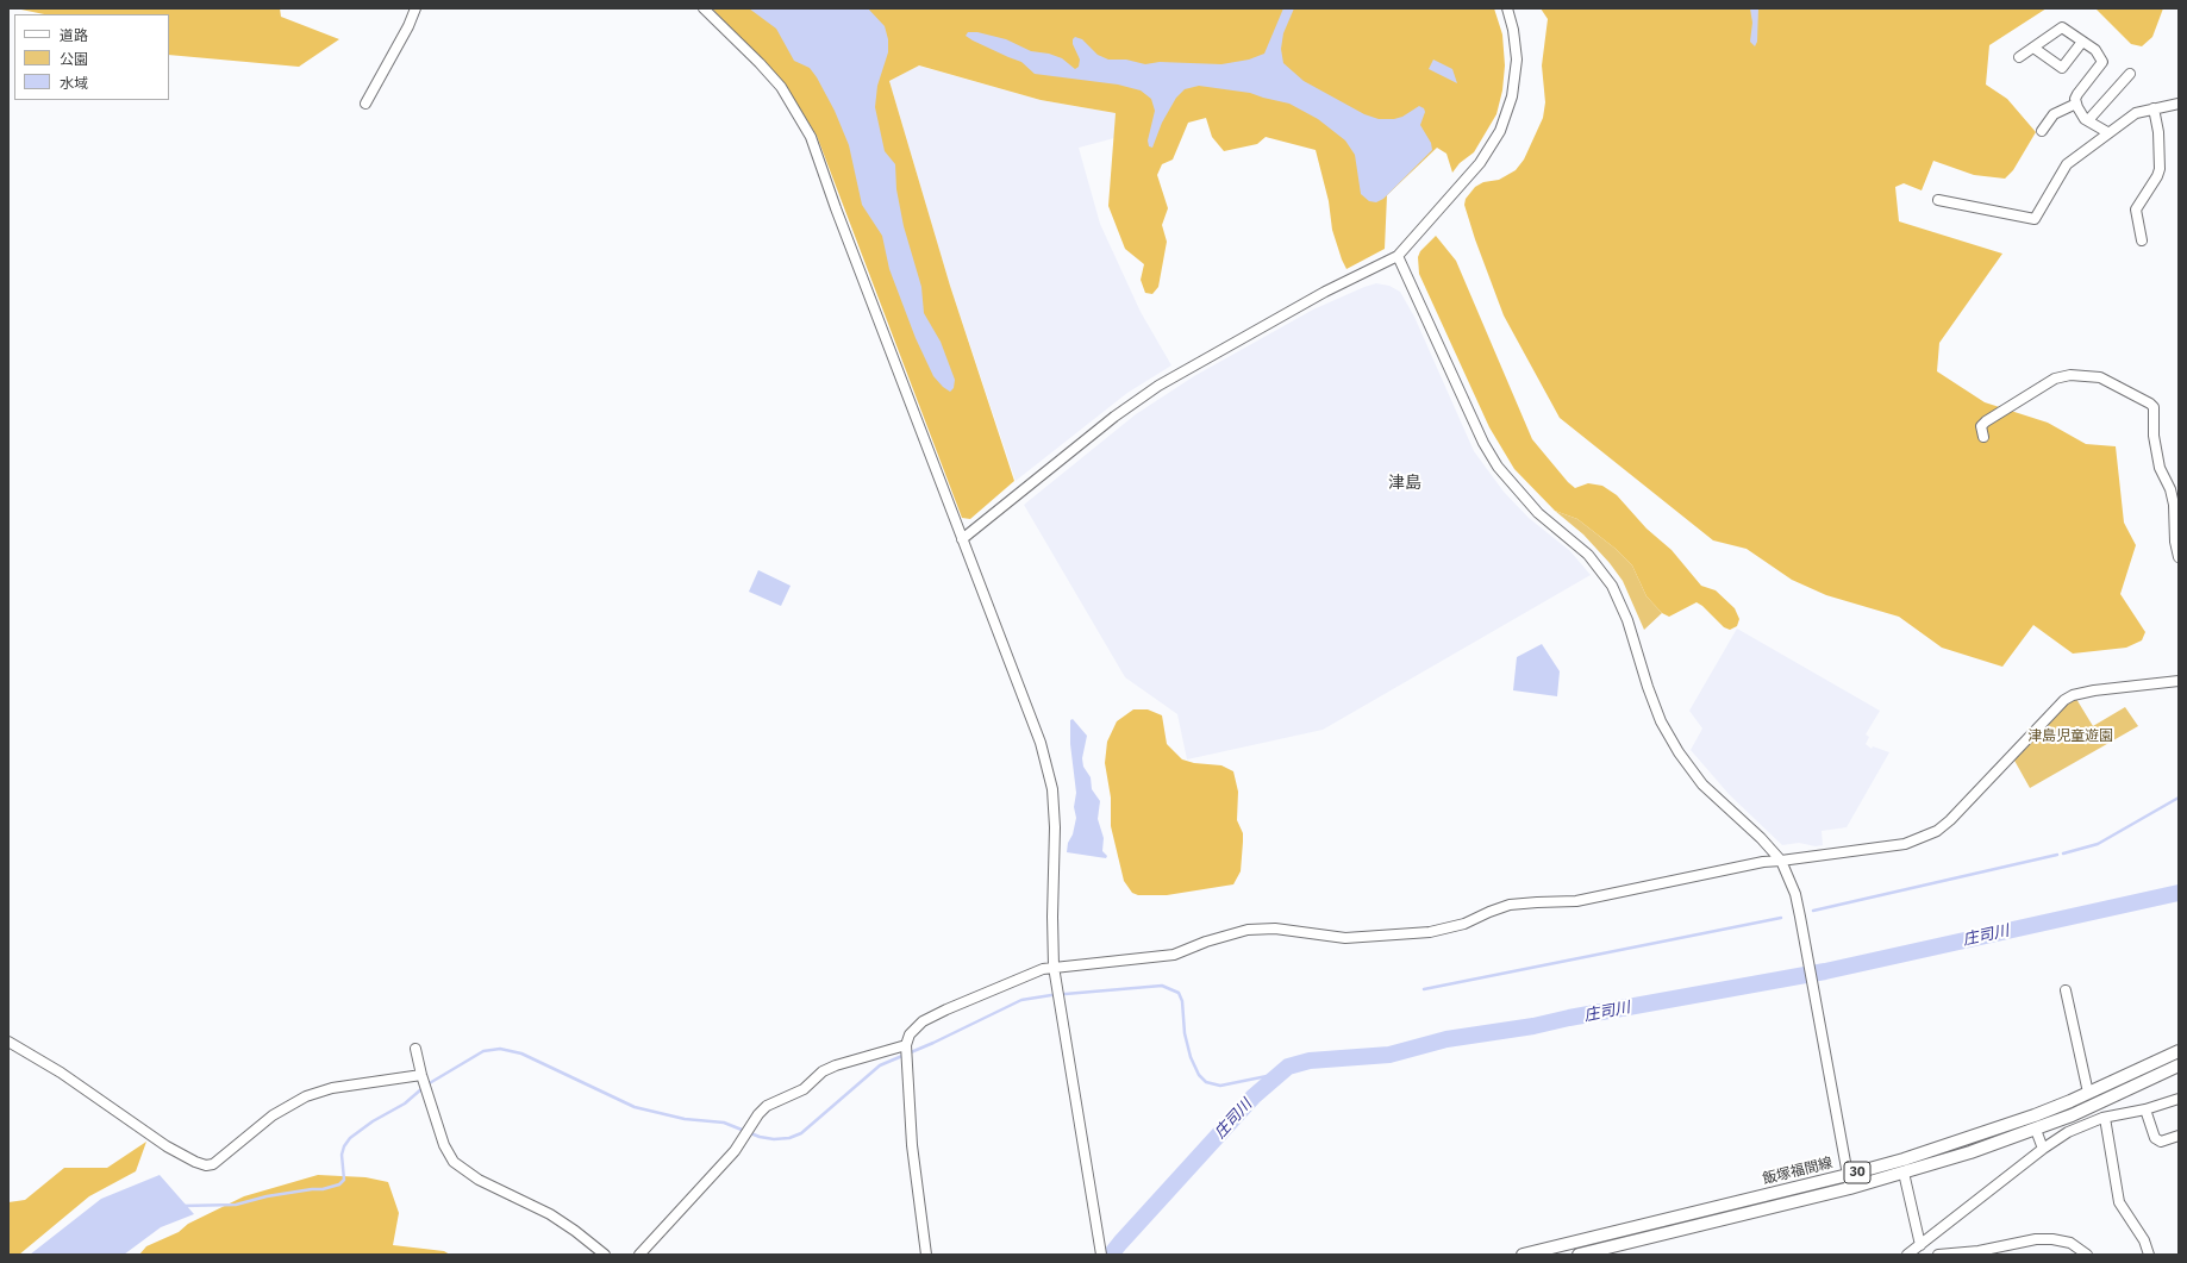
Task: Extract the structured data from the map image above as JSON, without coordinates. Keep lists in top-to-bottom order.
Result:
{
  "streets": {
    "main road": ["飯塚福間線", "30"]
  },
  "districts": ["津島"],
  "water": ["庄司川"],
  "parks": ["津島児童遊園"],
  "legend": ["道路", "公園", "水域"]
}
